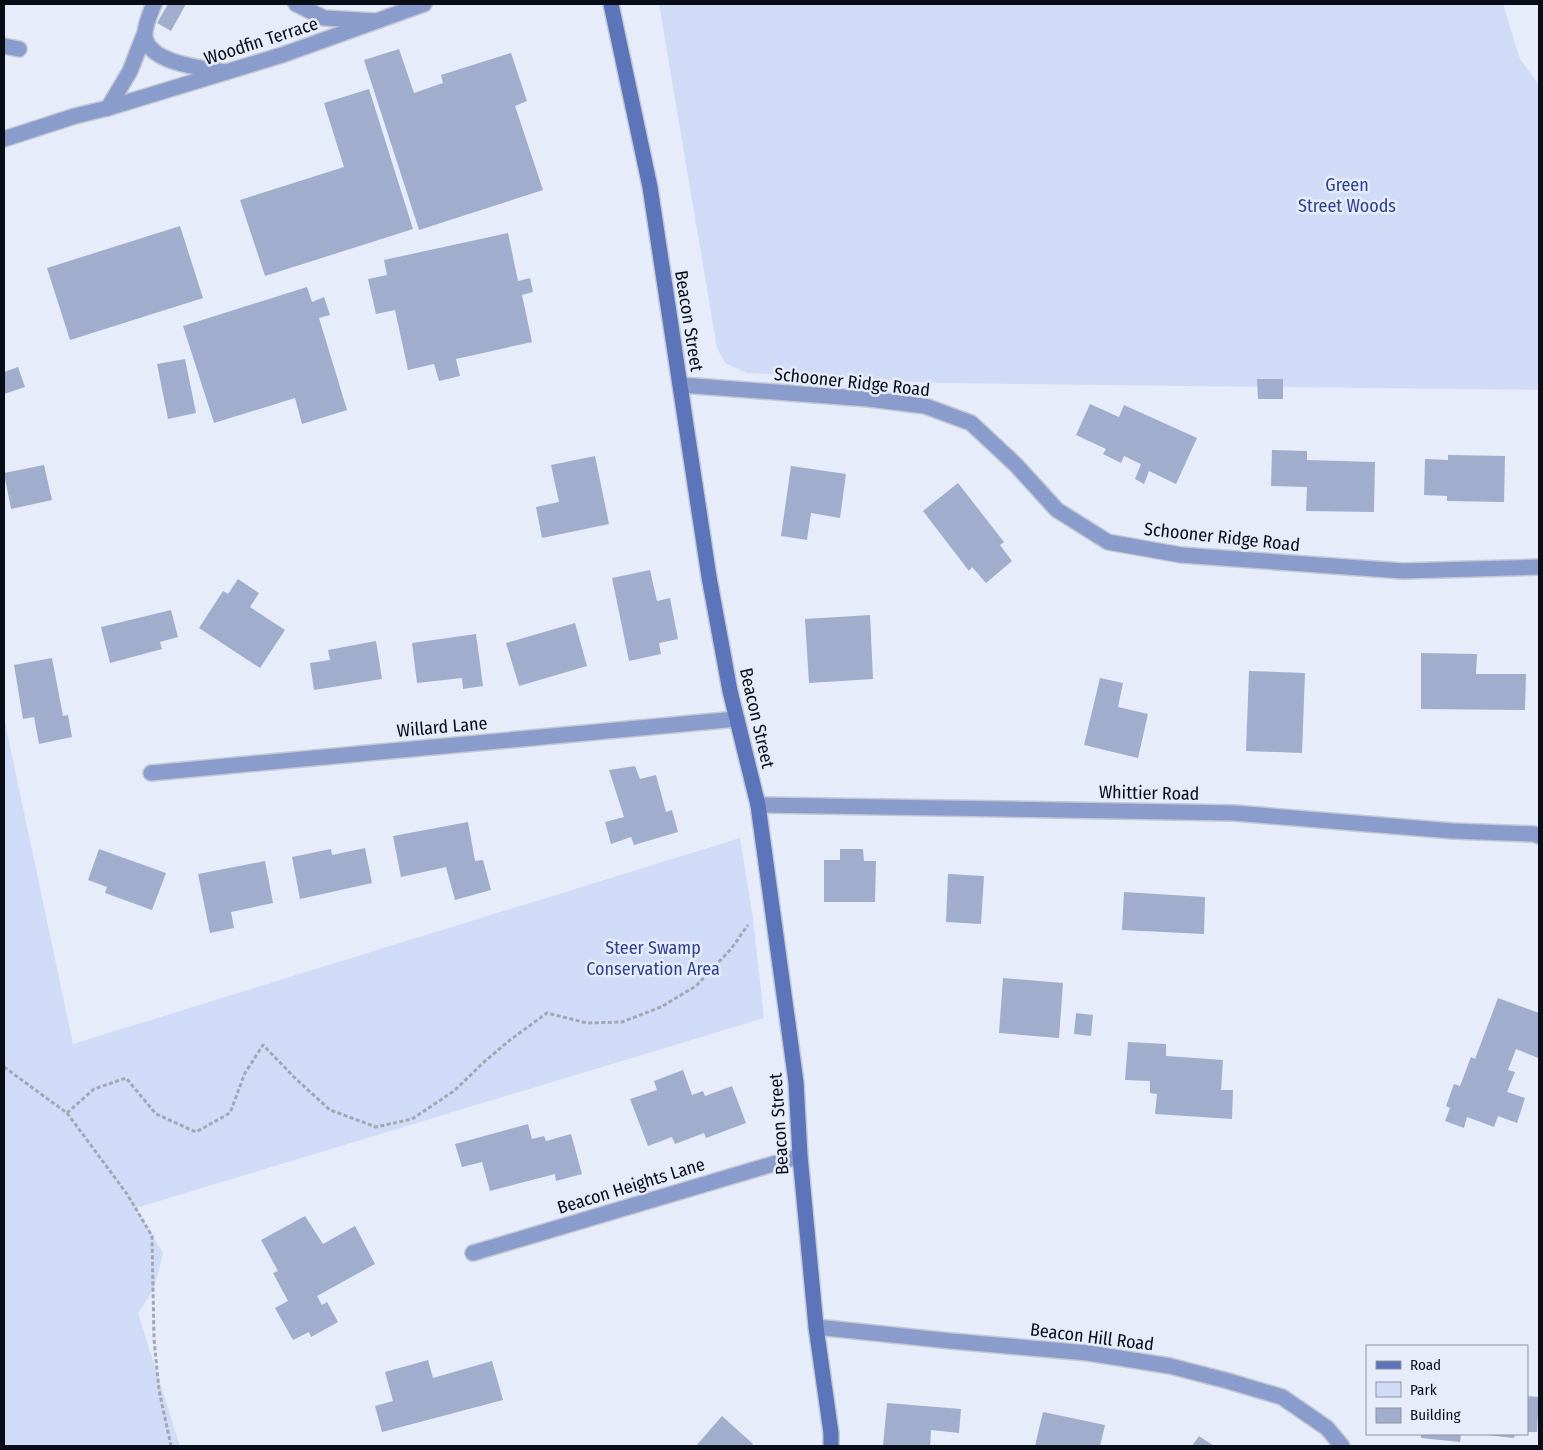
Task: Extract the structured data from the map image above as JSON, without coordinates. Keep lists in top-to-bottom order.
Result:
{
  "streets": {
    "street": [
      "Woodfin Terrace",
      "Beacon Street",
      "Schooner Ridge Road",
      "Willard Lane",
      "Whittier Road",
      "Beacon Heights Lane",
      "Beacon Hill Road"
    ]
  },
  "crossings": [
    ["Beacon Street", "Schooner Ridge Road"],
    ["Beacon Street", "Willard Lane"],
    ["Beacon Street", "Whittier Road"],
    ["Beacon Street", "Beacon Heights Lane"],
    ["Beacon Street", "Beacon Hill Road"]
  ],
  "parks": ["Green Street Woods", "Steer Swamp Conservation Area"],
  "legend": ["Road", "Park", "Building"]
}
